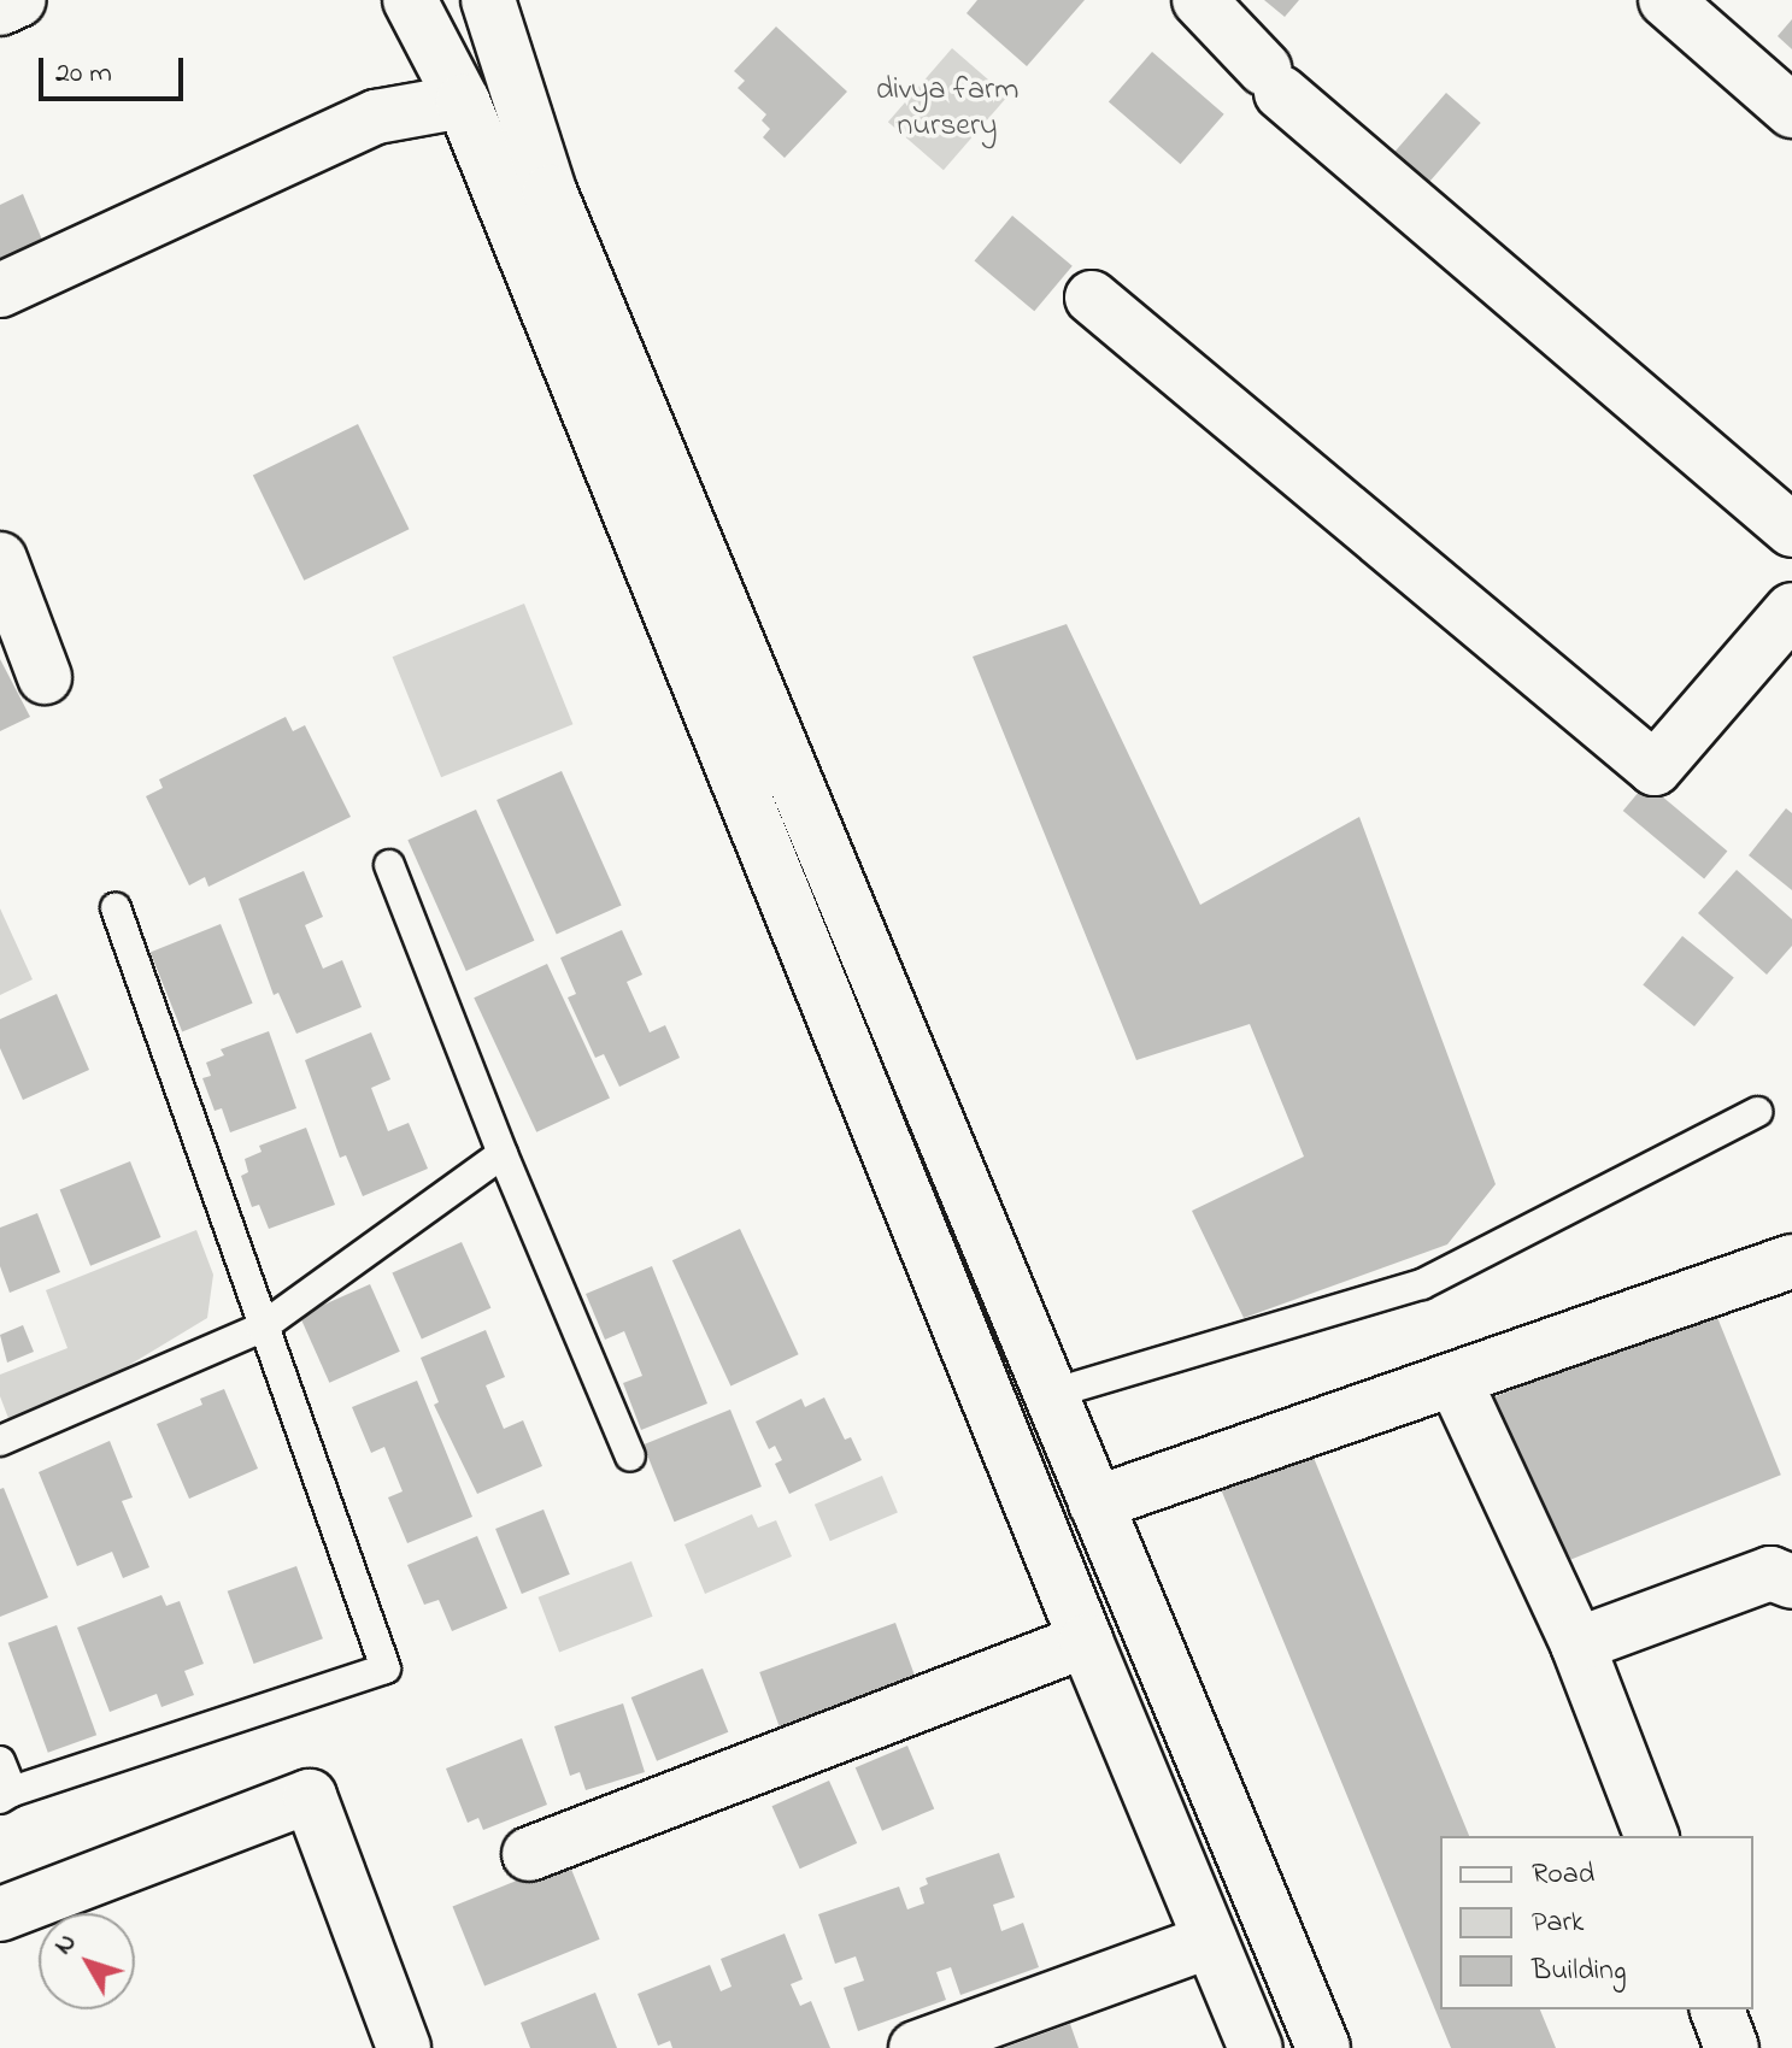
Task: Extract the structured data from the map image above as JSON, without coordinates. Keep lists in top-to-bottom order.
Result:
{
  "parks": ["divya farm nursery"],
  "legend": ["Road", "Park", "Building"],
  "scale_bar": "20 m",
  "north": "top left"
}
